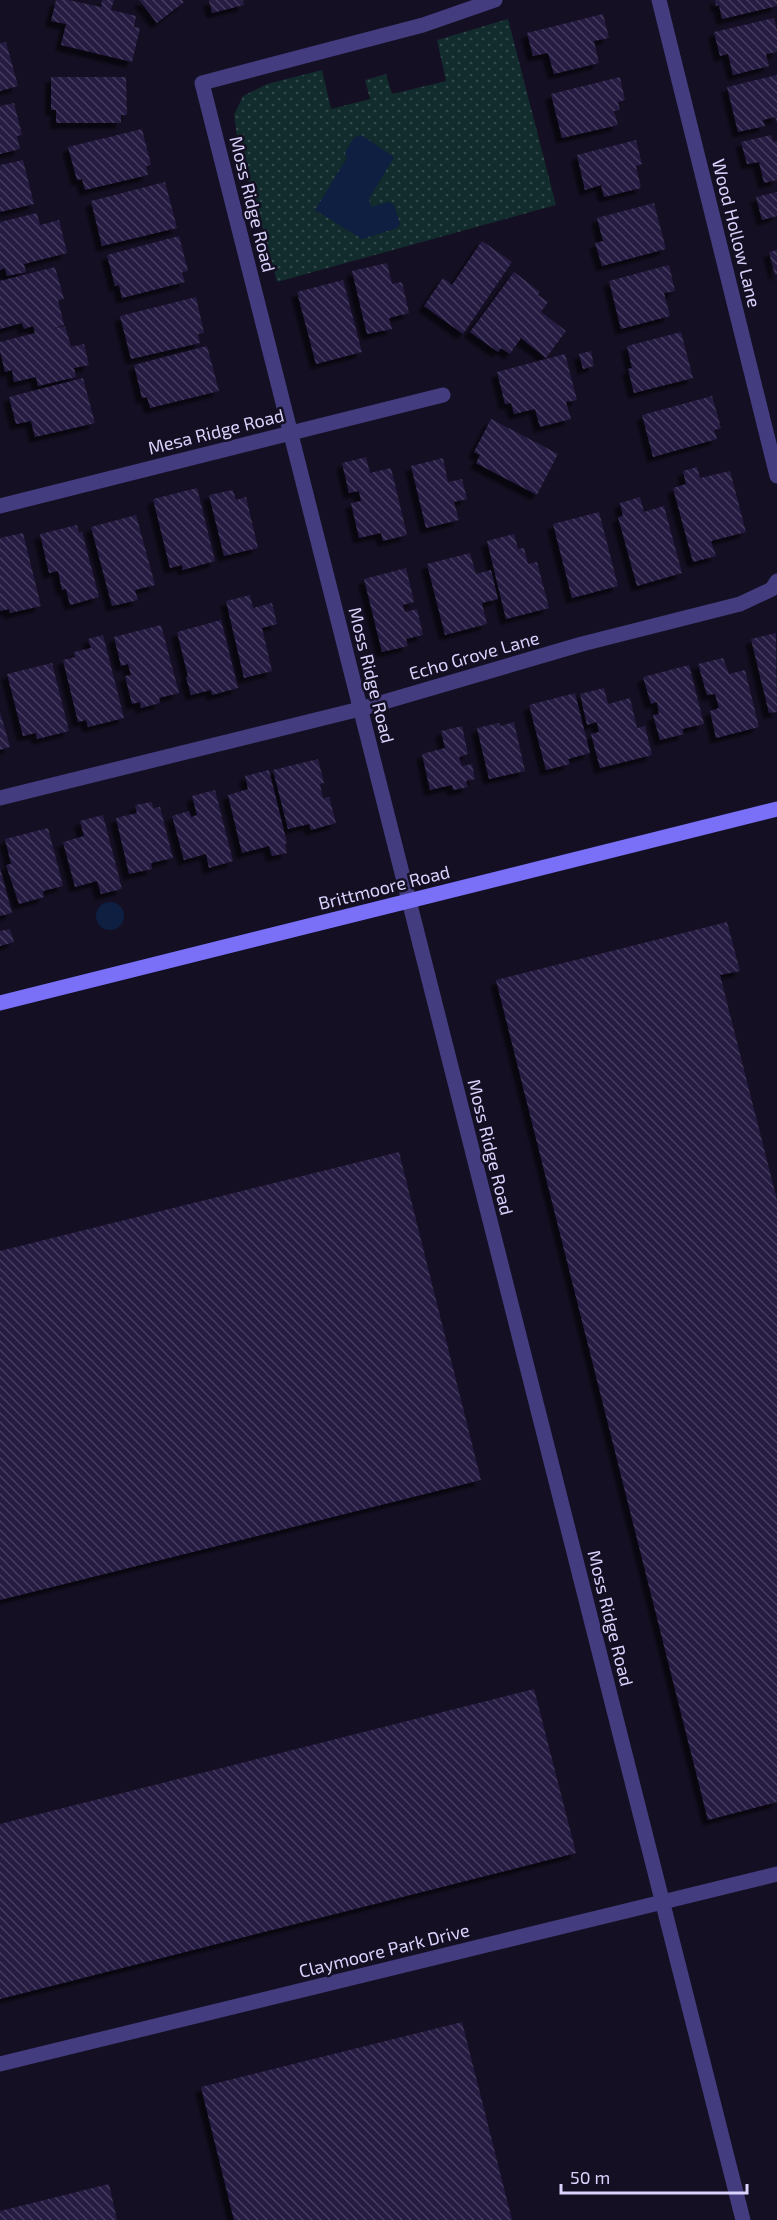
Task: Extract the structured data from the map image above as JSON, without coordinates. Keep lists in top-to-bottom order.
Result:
{
  "streets": {
    "main road": ["Brittmoore Road"],
    "street": [
      "Moss Ridge Road",
      "Wood Hollow Lane",
      "Mesa Ridge Road",
      "Echo Grove Lane",
      "Claymoore Park Drive"
    ]
  },
  "crossings": [
    ["Moss Ridge Road", "Mesa Ridge Road"],
    ["Moss Ridge Road", "Echo Grove Lane"],
    ["Moss Ridge Road", "Brittmoore Road"],
    ["Moss Ridge Road", "Claymoore Park Drive"]
  ],
  "scale_bar": "50 m"
}
